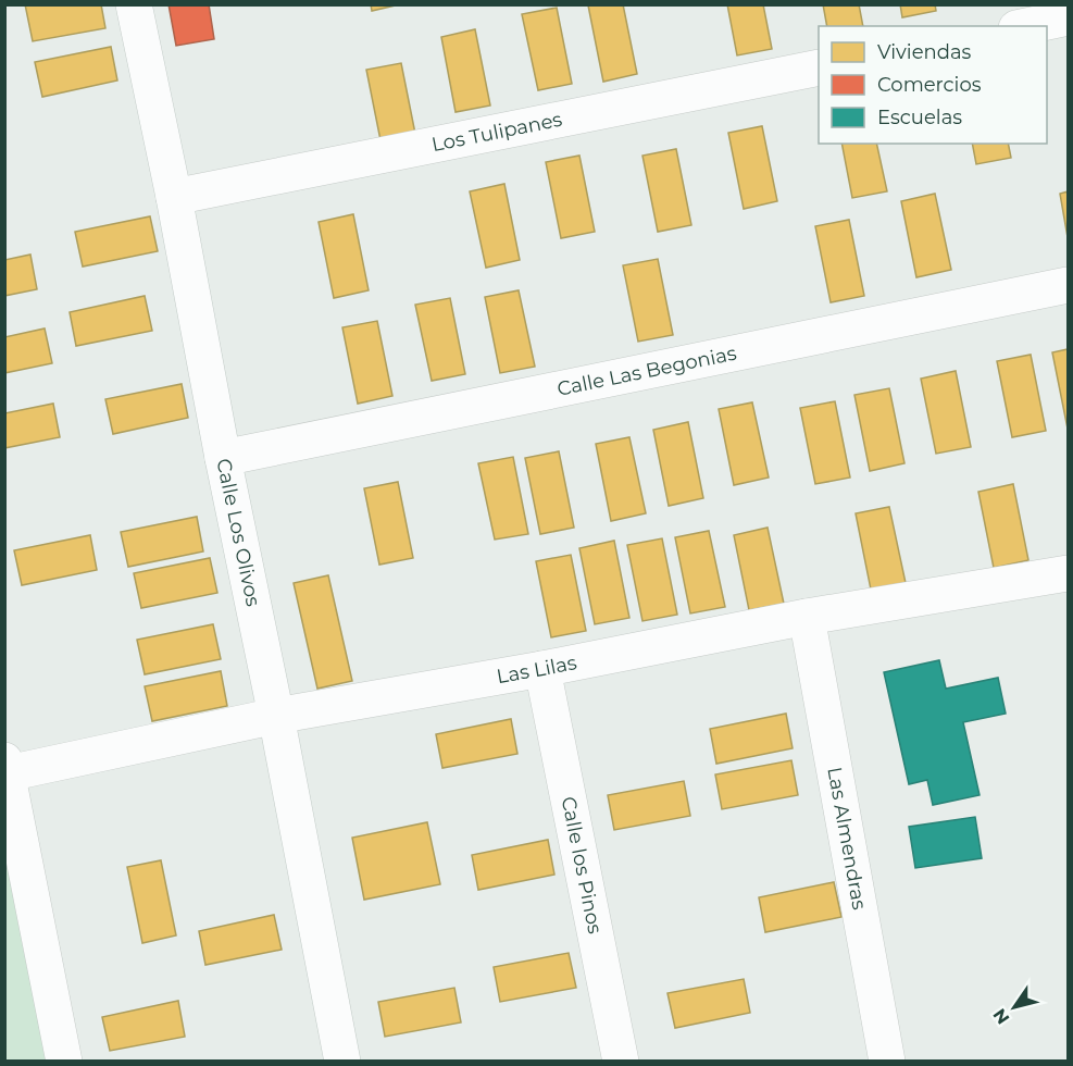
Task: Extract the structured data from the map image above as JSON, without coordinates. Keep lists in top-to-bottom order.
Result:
{
  "streets": {
    "street": [
      "Los Tulipanes",
      "Calle Las Begonias",
      "Calle Los Olivos",
      "Las Lilas",
      "Las Almendras",
      "Calle los Pinos"
    ]
  },
  "crossings": [
    ["Los Tulipanes", "Calle Los Olivos"],
    ["Calle Las Begonias", "Calle Los Olivos"],
    ["Calle Los Olivos", "Las Lilas"],
    ["Las Lilas", "Las Almendras"],
    ["Las Lilas", "Calle los Pinos"]
  ],
  "legend": ["Viviendas", "Comercios", "Escuelas"],
  "north": "bottom left"
}
